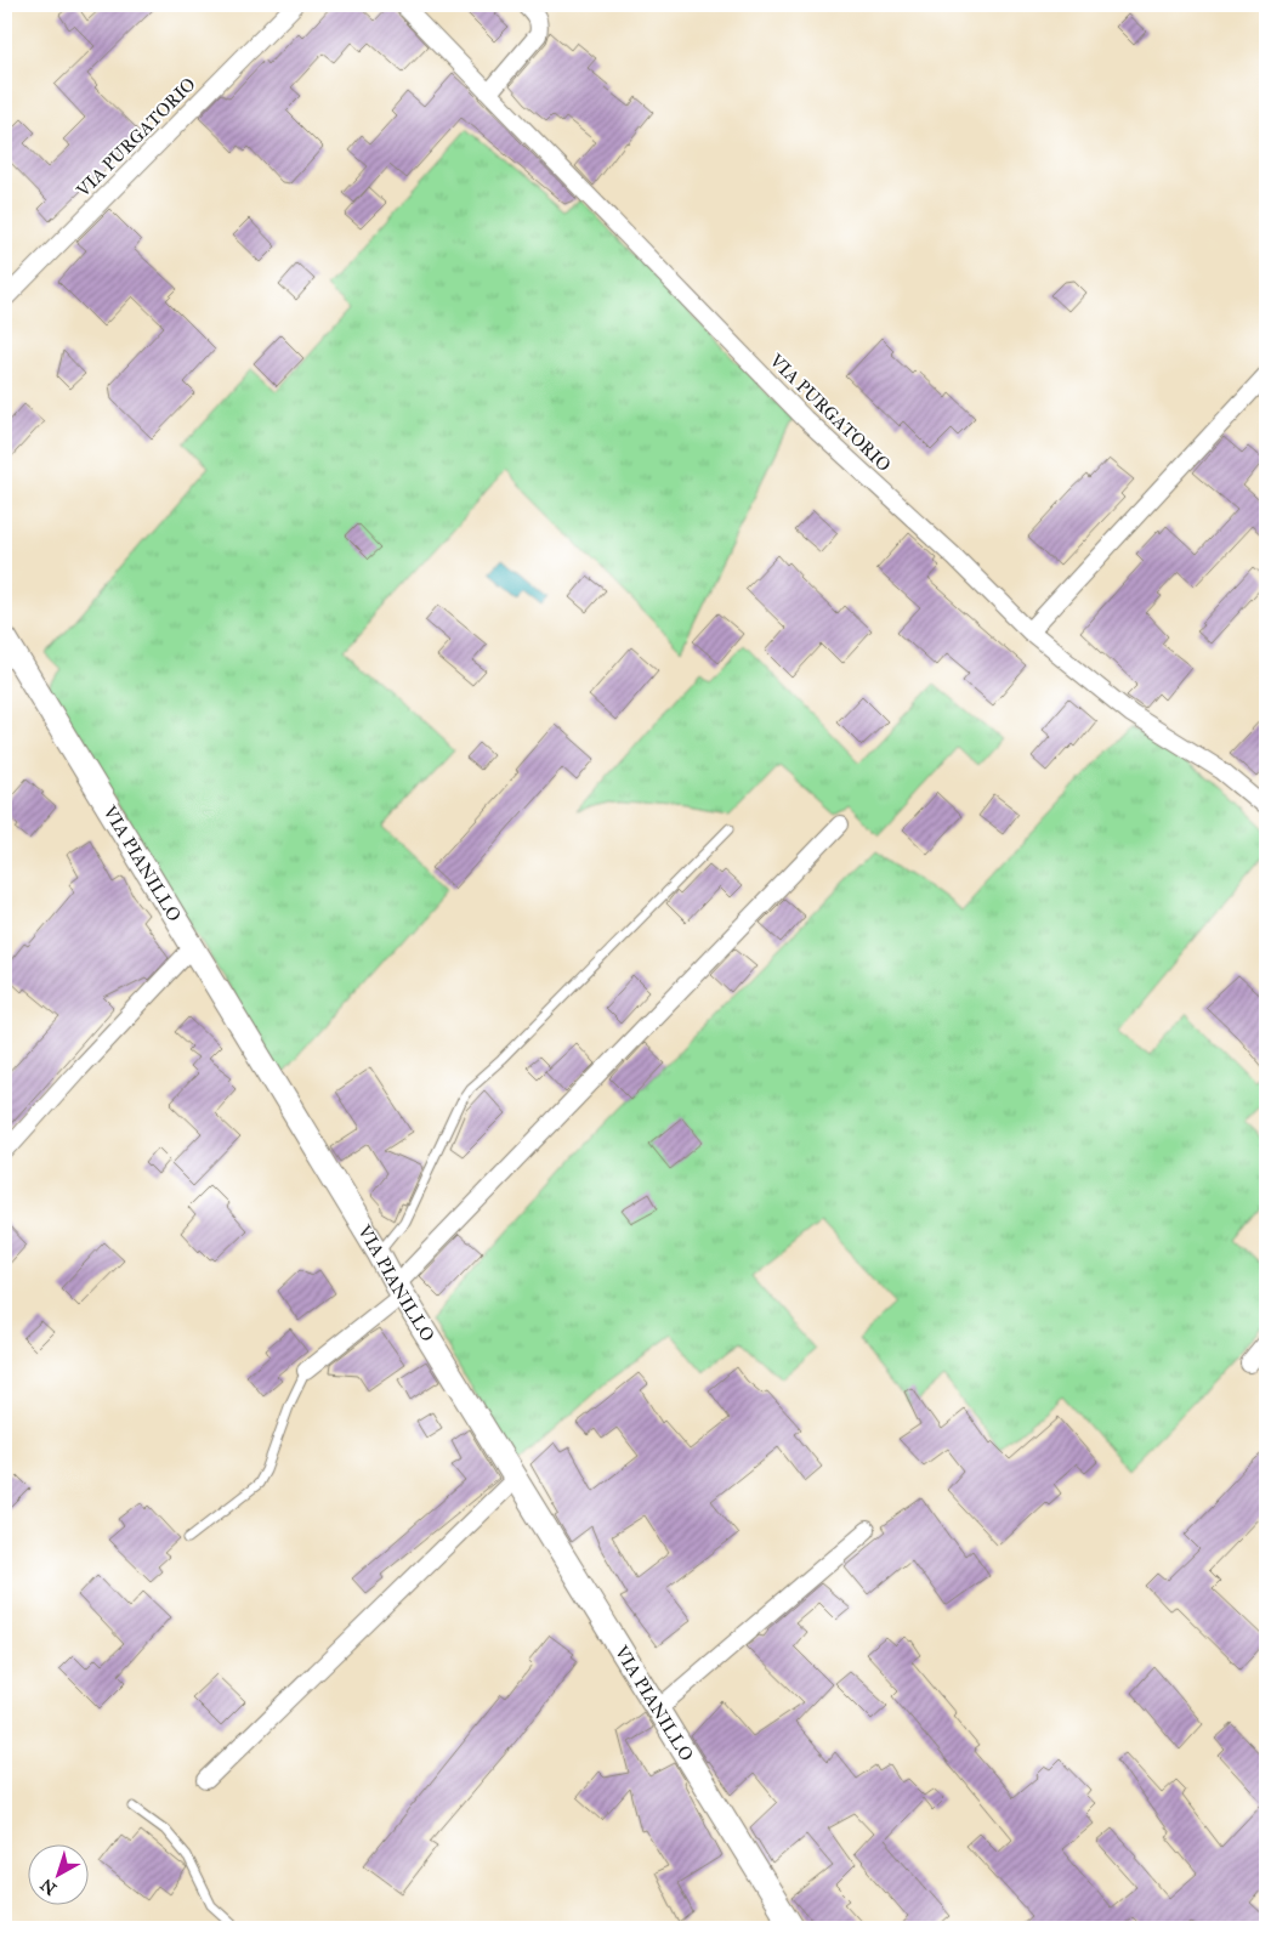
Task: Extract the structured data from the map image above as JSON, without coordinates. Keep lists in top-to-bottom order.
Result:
{
  "streets": {
    "street": ["VIA PURGATORIO", "VIA PIANILLO"]
  },
  "north": "bottom left"
}
